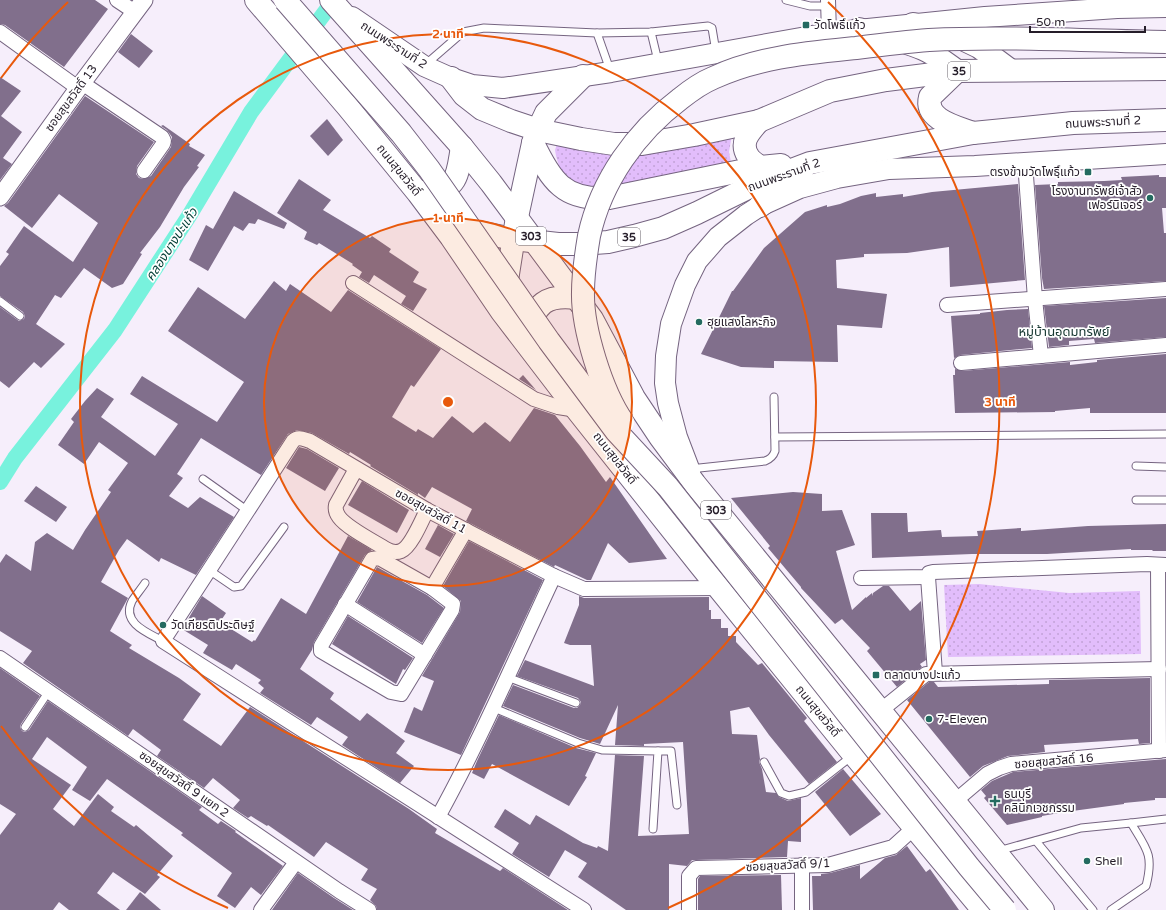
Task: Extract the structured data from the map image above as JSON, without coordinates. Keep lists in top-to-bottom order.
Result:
{
  "streets": {
    "main road": [
      "ถนนพระรามที่ 2",
      "35",
      "ถนนสุขสวัสดิ์",
      "303"
    ],
    "street": [
      "ซอยสุขสวัสดิ์ 13",
      "ซอยสุขสวัสดิ์ 11",
      "ซอยสุขสวัสดิ์ 16",
      "ซอยสุขสวัสดิ์ 9 แยก 2",
      "ซอยสุขสวัสดิ์ 9/1"
    ]
  },
  "crossings": [
    ["ถนนพระรามที่ 2", "ถนนสุขสวัสดิ์"],
    ["ถนนพระรามที่ 2", "303"],
    ["ถนนสุขสวัสดิ์", "ซอยสุขสวัสดิ์ 11"],
    ["ถนนสุขสวัสดิ์", "ซอยสุขสวัสดิ์ 9/1"]
  ],
  "districts": ["หมู่บ้านอุดมทรัพย์"],
  "water": ["คลองบางปะแก้ว"],
  "places": {
    "transit": ["วัดโพธิ์แก้ว", "ตรงข้ามวัดโพธฺิ์แก้ว", "ตลาดบางปะแก้ว"],
    "other": [
      "โรงงานทรัพย์เจ้าสัว เฟอร์นิเจอร์",
      "ฮุยแสงโลหะกิจ",
      "วัดเกียรติประดิษฐ์",
      "7-Eleven",
      "Shell"
    ],
    "health": ["ธนบุรี คลินิกเวชกรรม"]
  },
  "scale_bar": "50 m",
  "rings": ["2 นาที", "1 นาที", "3 นาที"]
}
